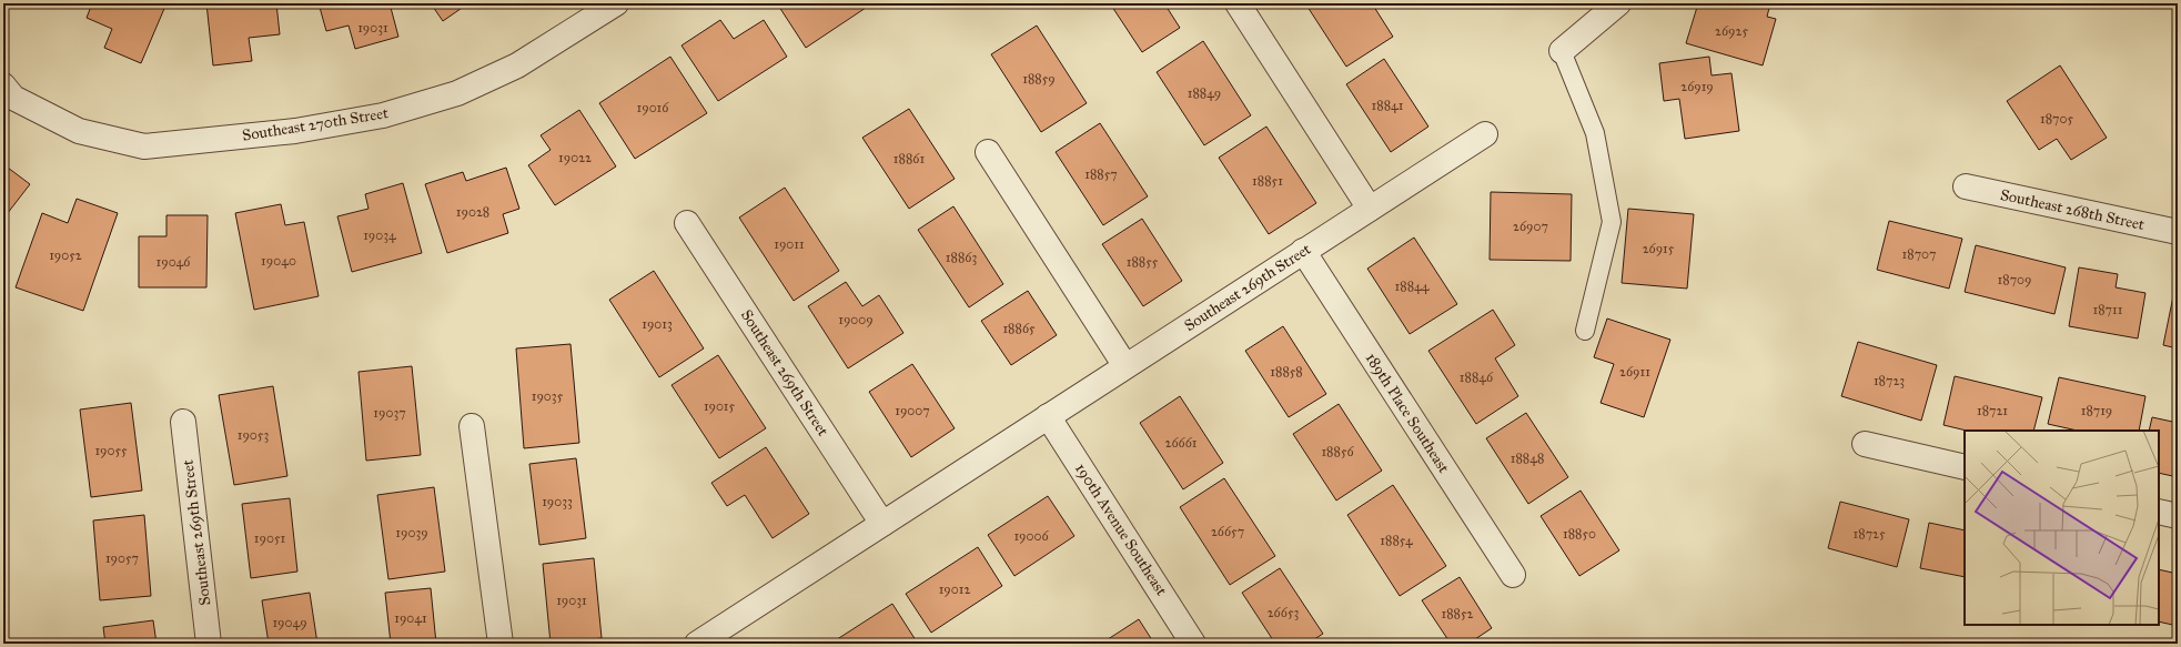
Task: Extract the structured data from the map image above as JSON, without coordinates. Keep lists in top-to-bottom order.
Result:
{
  "streets": {
    "street": [
      "Southeast 270th Street",
      "Southeast 268th Street",
      "Southeast 269th Street",
      "189th Place Southeast",
      "190th Avenue Southeast"
    ]
  },
  "crossings": [
    ["Southeast 269th Street", "189th Place Southeast"],
    ["Southeast 269th Street", "190th Avenue Southeast"]
  ],
  "house_numbers": [
    "19031",
    "26925",
    "18859",
    "26919",
    "18849",
    "18841",
    "19016",
    "18705",
    "19022",
    "18861",
    "18857",
    "18851",
    "19028",
    "26907",
    "19034",
    "19011",
    "26915",
    "18707",
    "19052",
    "18863",
    "19040",
    "19046",
    "18855",
    "18709",
    "18844",
    "18711",
    "19009",
    "19013",
    "18865",
    "18858",
    "26911",
    "18846",
    "18723",
    "19035",
    "19015",
    "19007",
    "18721",
    "18719",
    "19037",
    "19053",
    "26661",
    "19055",
    "18856",
    "18848",
    "19033",
    "26657",
    "19039",
    "18850",
    "18725",
    "19006",
    "19051",
    "18854",
    "19057",
    "19012",
    "19031",
    "26653",
    "18852",
    "19041",
    "19049"
  ]
}
